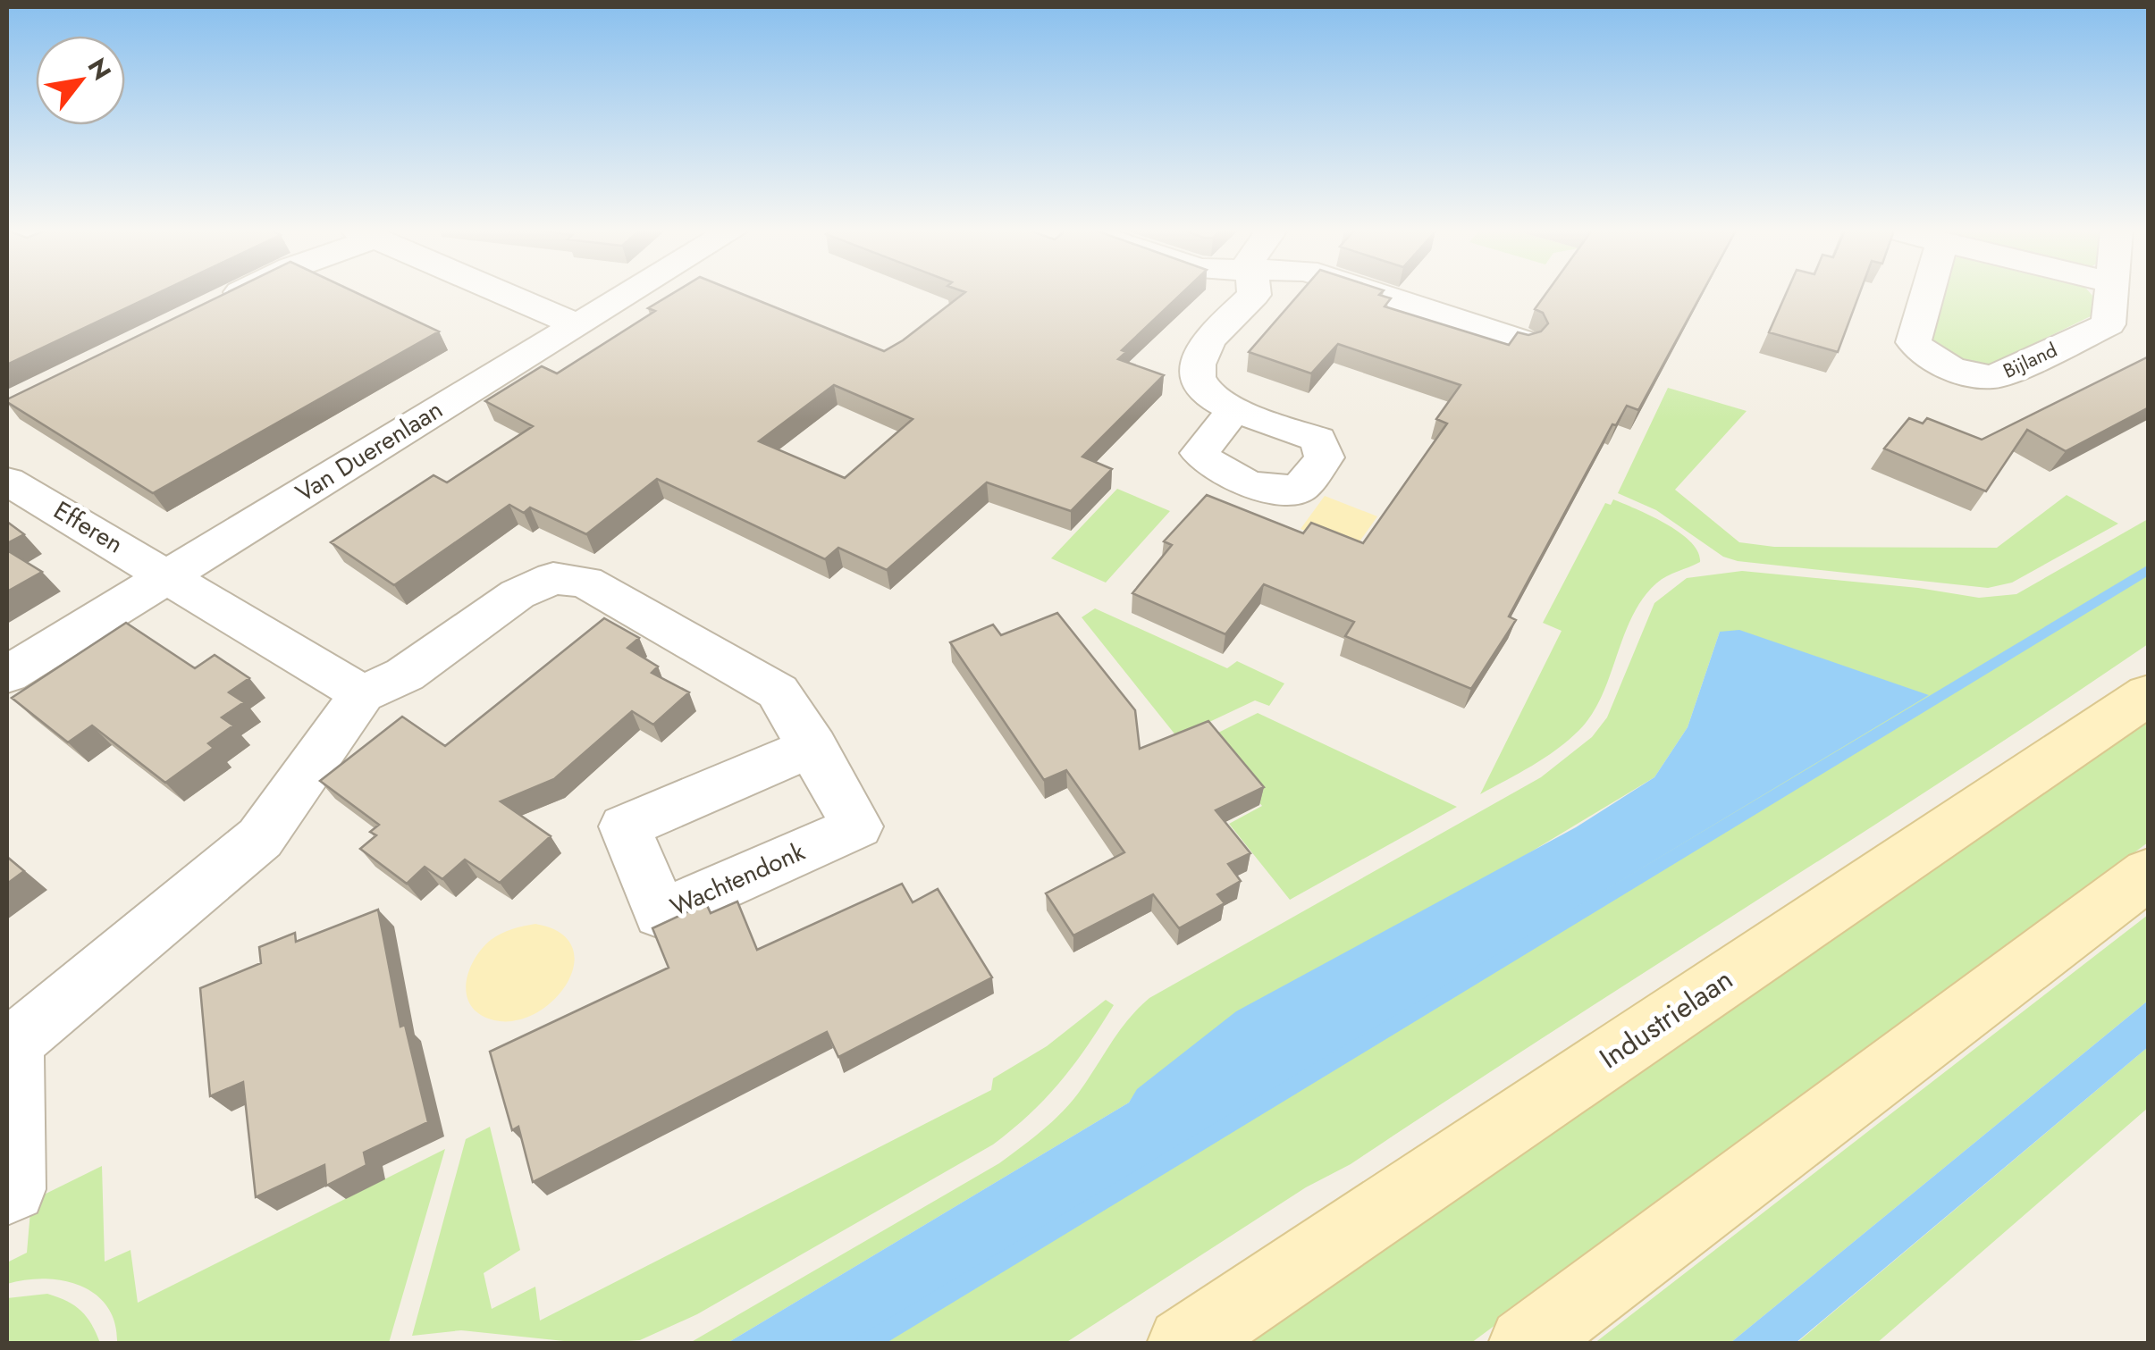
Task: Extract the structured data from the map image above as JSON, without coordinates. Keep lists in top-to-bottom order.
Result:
{
  "streets": {
    "main road": ["Industrielaan"],
    "street": ["Bijland", "Van Duerenlaan", "Efferen"]
  },
  "crossings": [
    ["Van Duerenlaan", "Efferen"]
  ],
  "north": "top right"
}
